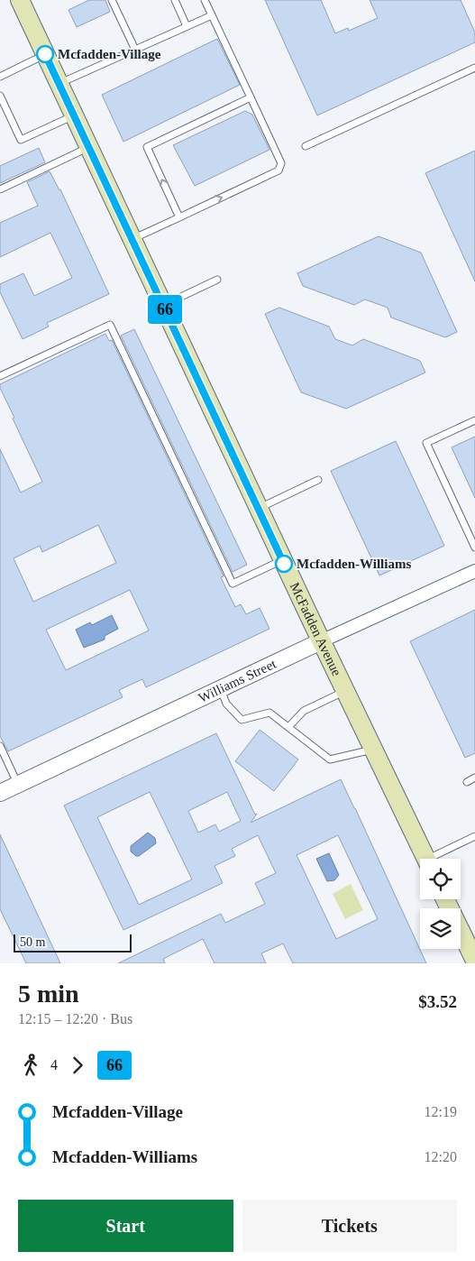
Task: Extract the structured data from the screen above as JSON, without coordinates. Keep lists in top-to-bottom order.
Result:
{
  "streets": {
    "main road": ["McFadden Avenue"],
    "street": ["Williams Street"]
  },
  "crossings": [
    ["McFadden Avenue", "Williams Street"]
  ],
  "places": ["Mcfadden-Village", "Mcfadden-Williams"],
  "lines": ["bus line 66"],
  "scale_bar": "50 m",
  "page": {
    "on_map": "66",
    "scale": "50 m",
    "heading": ["5 min", "12:15 – 12:20 · Bus", "$3.52"],
    "legs": ["4", "66"],
    "list": [
      {
        "name": "Mcfadden-Village",
        "value": "12:19"
      },
      {
        "name": "Mcfadden-Williams",
        "value": "12:20"
      }
    ],
    "buttons": ["Start", "Tickets"]
  }
}
